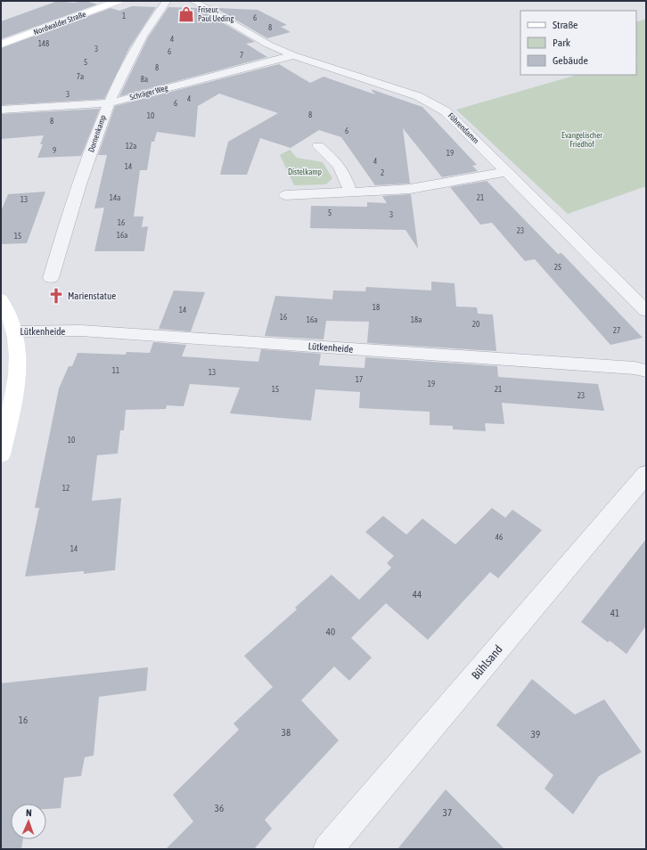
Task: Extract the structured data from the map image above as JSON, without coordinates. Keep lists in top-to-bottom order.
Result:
{
  "streets": {
    "main road": ["Nordwalder Straße"],
    "street": [
      "Schräger Weg",
      "Föhrendamm",
      "Dornenkamp",
      "Lütkenheide",
      "Bühlsand"
    ]
  },
  "crossings": [
    ["Schräger Weg", "Föhrendamm"],
    ["Schräger Weg", "Dornenkamp"]
  ],
  "parks": ["Evangelischer Friedhof", "Distelkamp"],
  "places": {
    "shop": ["Friseur, Paul Ueding"],
    "church": ["Marienstatue"]
  },
  "house_numbers": [
    "1",
    "6",
    "8",
    "4",
    "148",
    "3",
    "6",
    "7",
    "5",
    "8",
    "7a",
    "8a",
    "3",
    "4",
    "6",
    "8",
    "10",
    "8",
    "6",
    "12a",
    "9",
    "19",
    "4",
    "14",
    "2",
    "14a",
    "21",
    "13",
    "5",
    "3",
    "16",
    "23",
    "16a",
    "15",
    "25",
    "18",
    "14",
    "16",
    "16a",
    "18a",
    "20",
    "27",
    "11",
    "13",
    "17",
    "19",
    "15",
    "21",
    "23",
    "10",
    "12",
    "46",
    "14",
    "44",
    "41",
    "40",
    "16",
    "38",
    "39",
    "36",
    "37"
  ],
  "legend": ["Straße", "Park", "Gebäude"],
  "north": "top"
}
